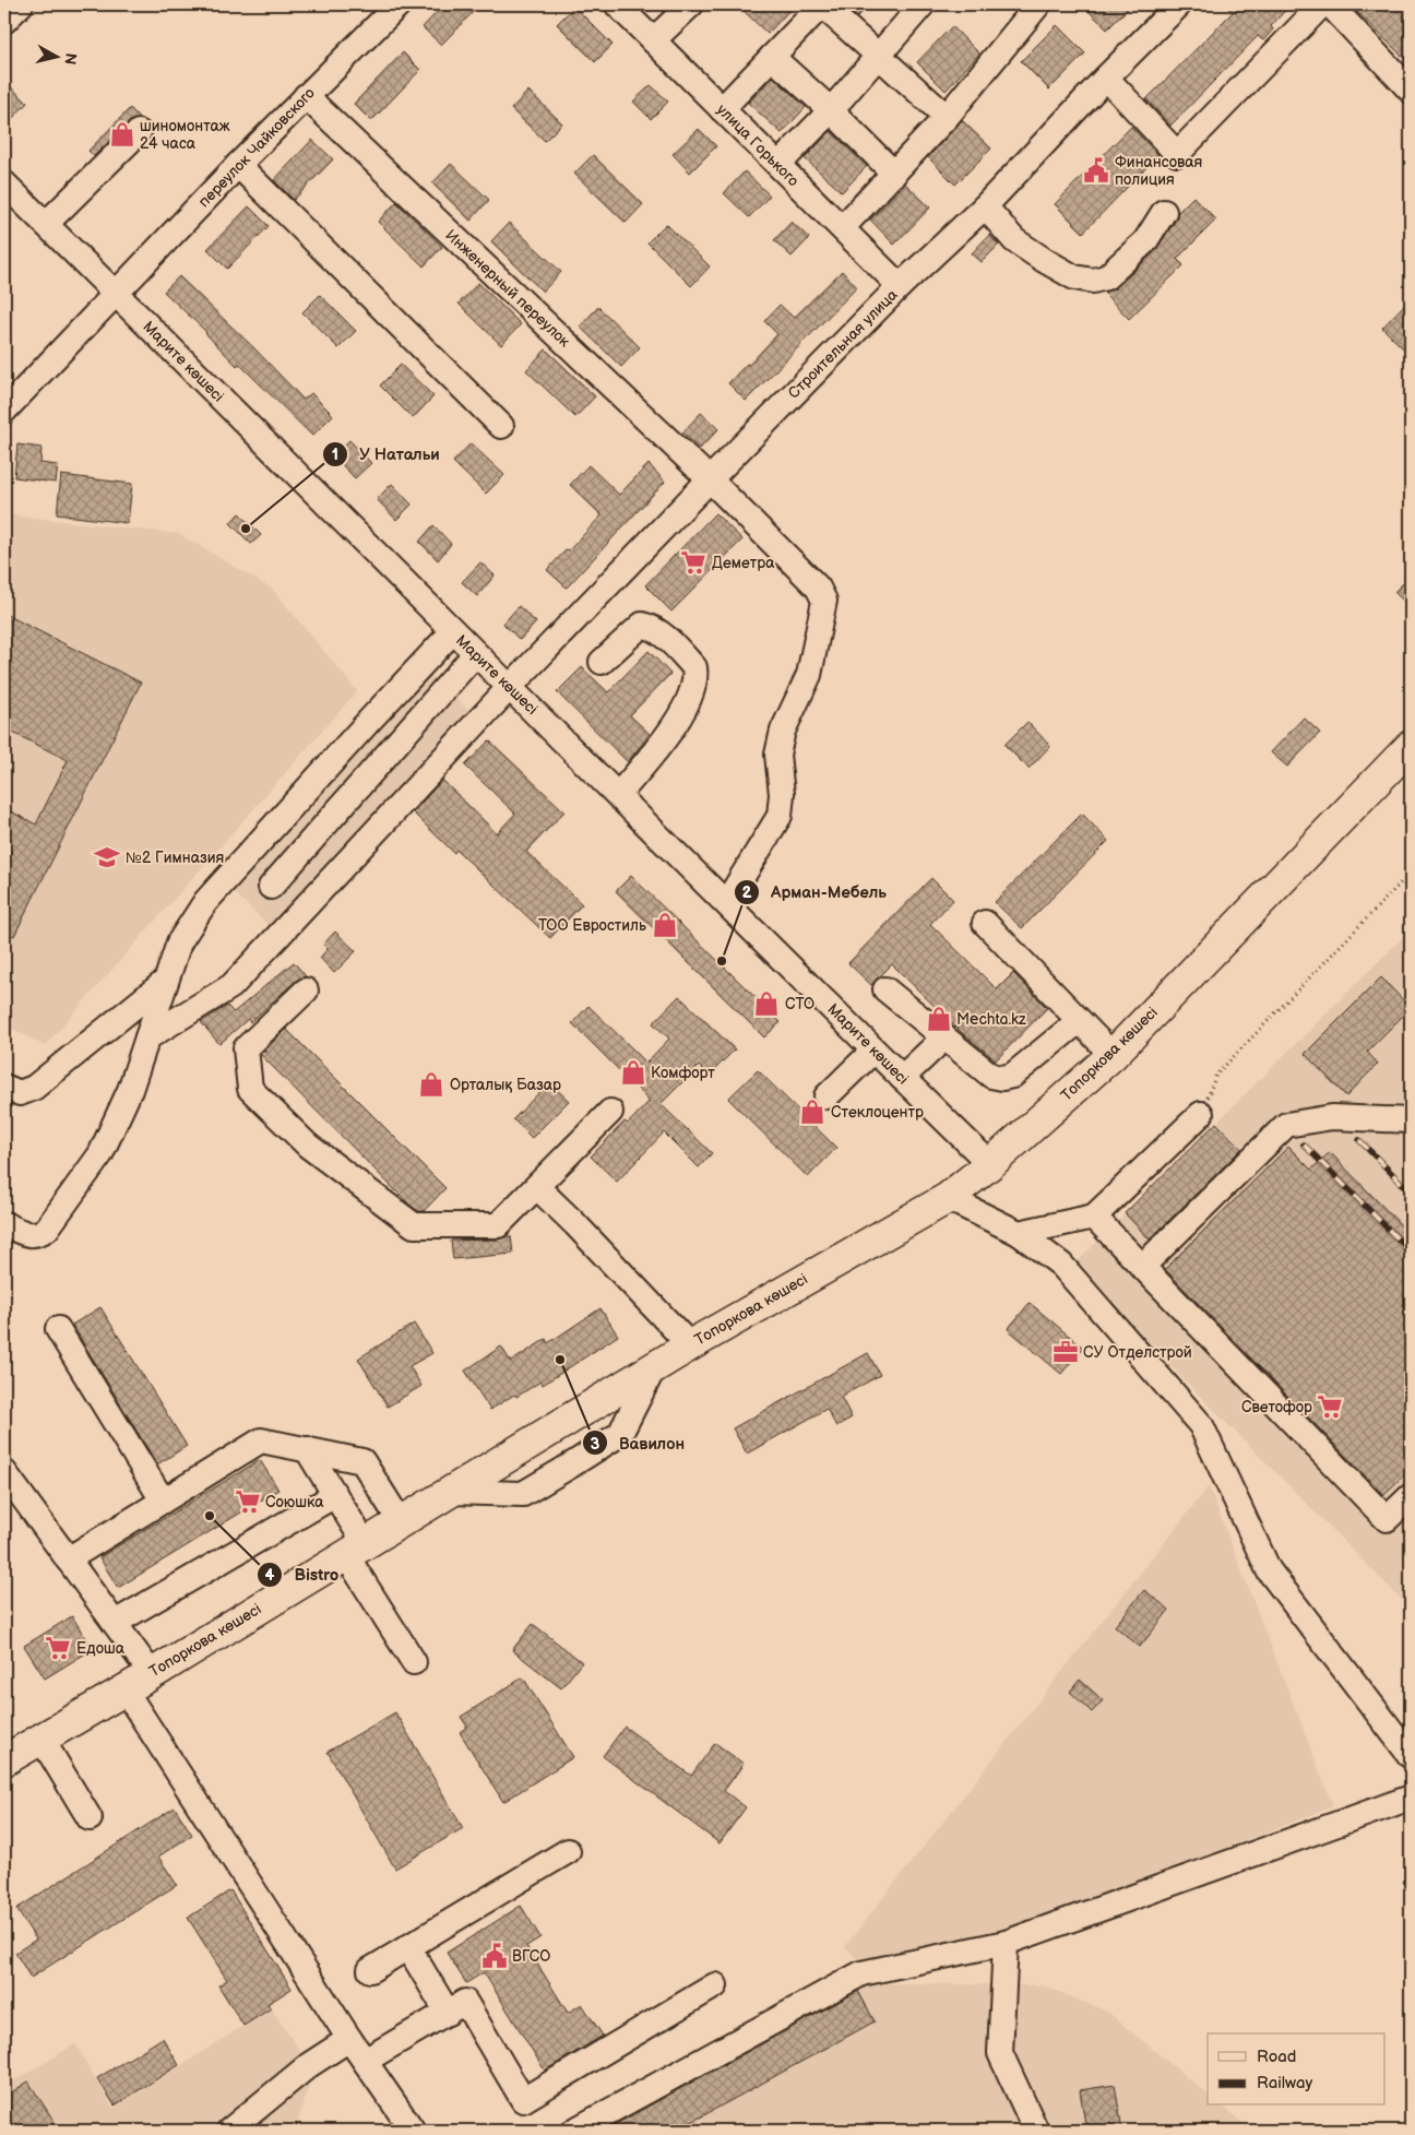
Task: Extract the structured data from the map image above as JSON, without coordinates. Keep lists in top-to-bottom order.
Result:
{
  "streets": {
    "highway": ["Топоркова көшесі"],
    "street": [
      "улица Горького",
      "переулок Чайковского",
      "Инженерный переулок",
      "Строительная улица",
      "Марите көшесі"
    ]
  },
  "crossings": [
    ["улица Горького", "Строительная улица"],
    ["переулок Чайковского", "Инженерный переулок"],
    ["переулок Чайковского", "Марите көшесі"],
    ["Инженерный переулок", "Строительная улица"],
    ["Инженерный переулок", "Марите көшесі"],
    ["Строительная улица", "Марите көшесі"],
    ["Марите көшесі", "Топоркова көшесі"]
  ],
  "places": {
    "shop": [
      "шиномонтаж 24 часа",
      "ТОО Евростиль",
      "СТО",
      "Mechta.kz",
      "Комфорт",
      "Орталық Базар",
      "Стеклоцентр"
    ],
    "public building": ["Финансовая полиция", "ВГСО"],
    "other": [
      "У Натальи",
      "Арман-Мебель",
      "Вавилон",
      "Bistro"
    ],
    "supermarket": [
      "Деметра",
      "Светофор",
      "Союшка",
      "Едоша"
    ],
    "school or university": ["№2 Гимназия"],
    "office": ["СУ Отделстрой"]
  },
  "legend": ["Road", "Railway"],
  "north": "right"
}
